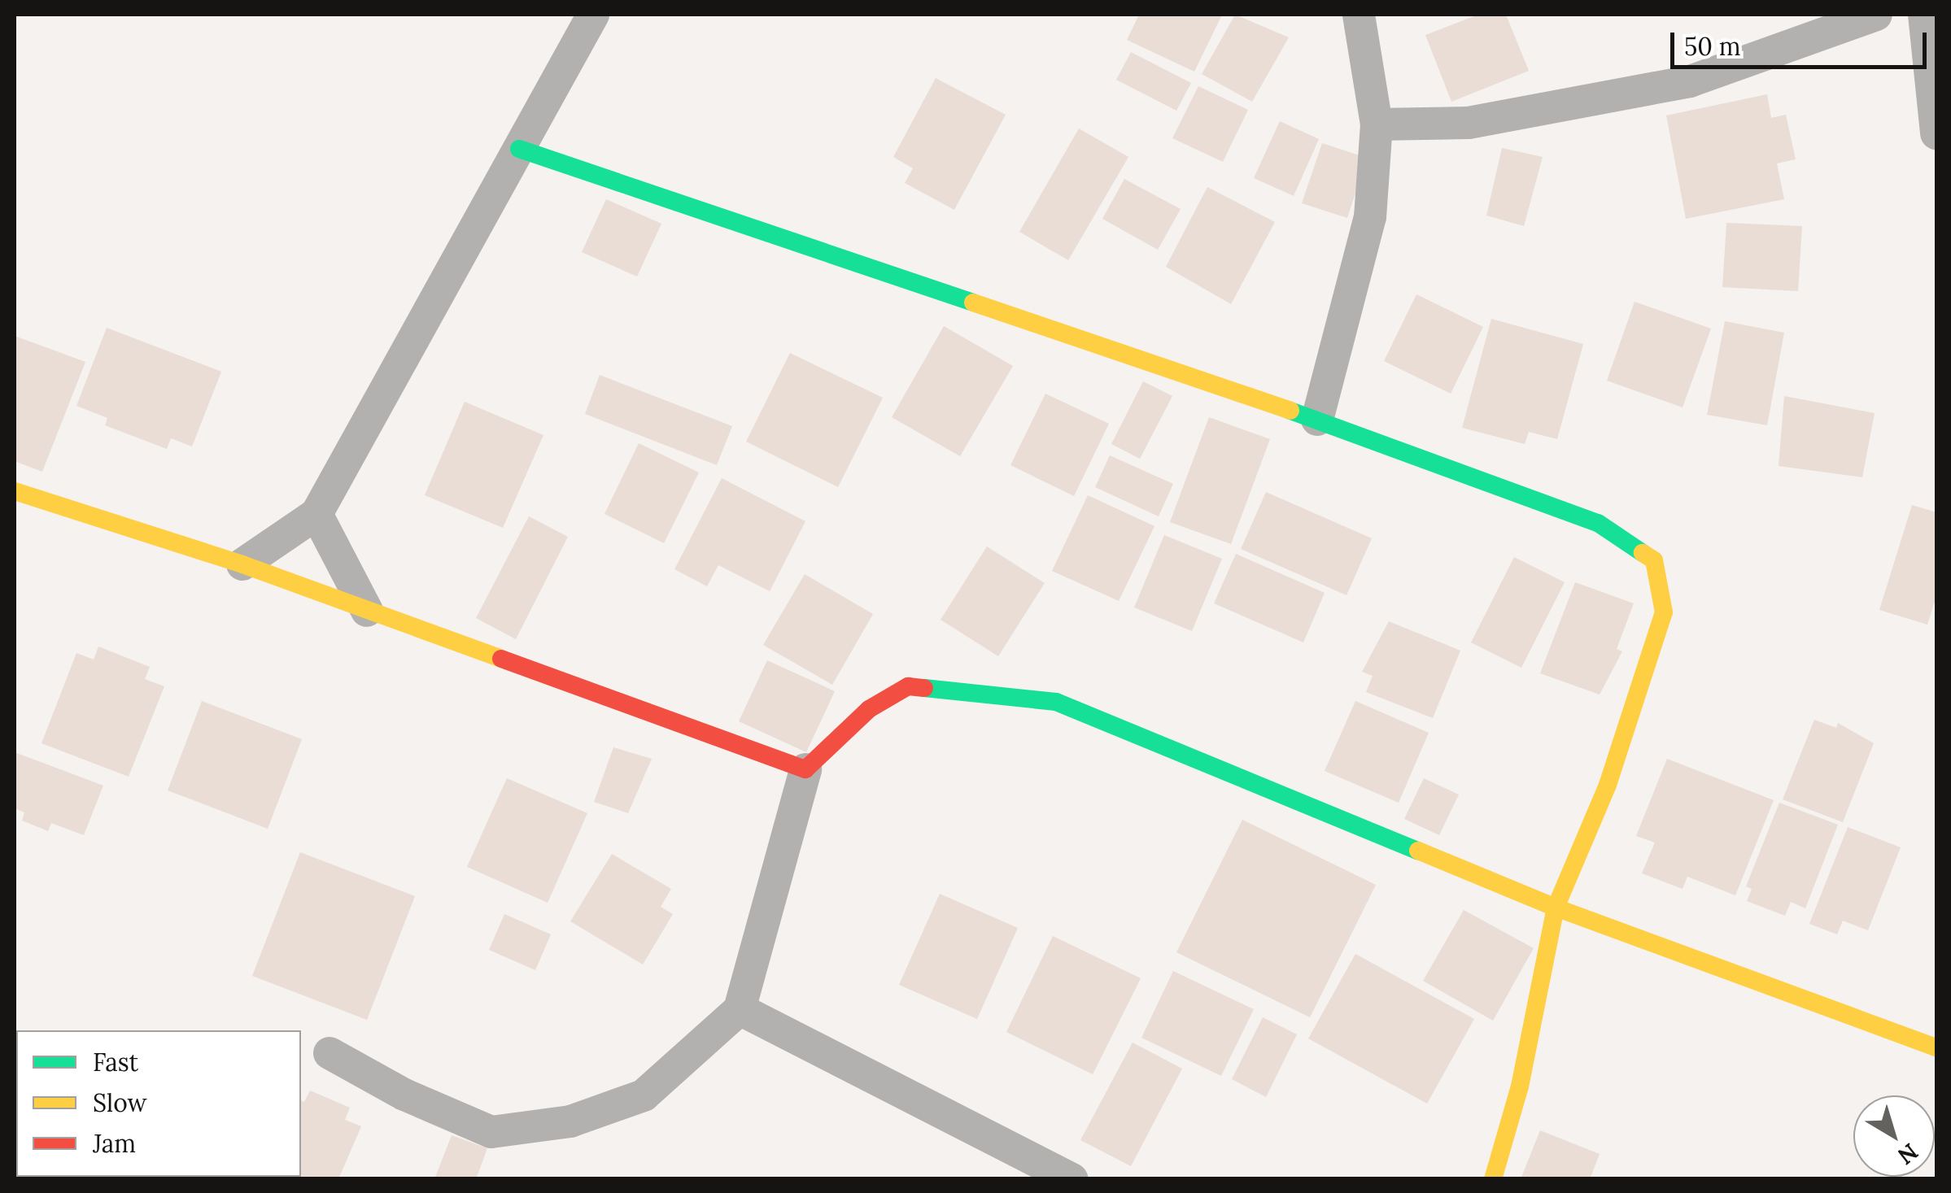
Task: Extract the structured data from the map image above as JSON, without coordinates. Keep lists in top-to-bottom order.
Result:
{
  "legend": ["Fast", "Slow", "Jam"],
  "scale_bar": "50 m",
  "north": "bottom right"
}
